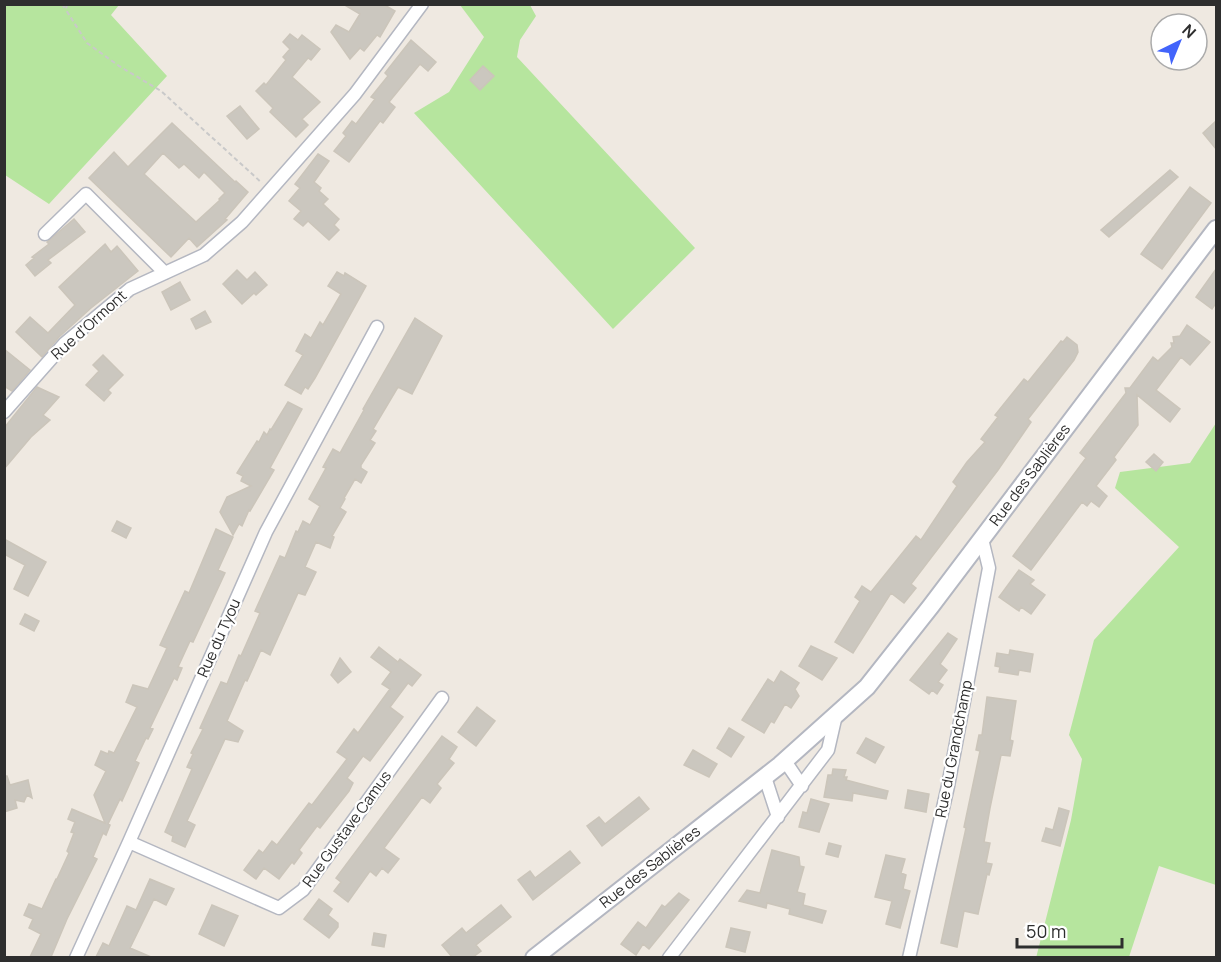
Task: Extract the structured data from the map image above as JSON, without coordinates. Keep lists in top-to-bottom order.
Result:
{
  "streets": {
    "main road": ["Rue des Sablières"],
    "street": [
      "Rue d'Ormont",
      "Rue du Tyou",
      "Rue du Grandchamp",
      "Rue Gustave Camus"
    ]
  },
  "crossings": [
    ["Rue des Sablières", "Rue du Grandchamp"],
    ["Rue du Tyou", "Rue Gustave Camus"]
  ],
  "scale_bar": "50 m",
  "north": "top right"
}
